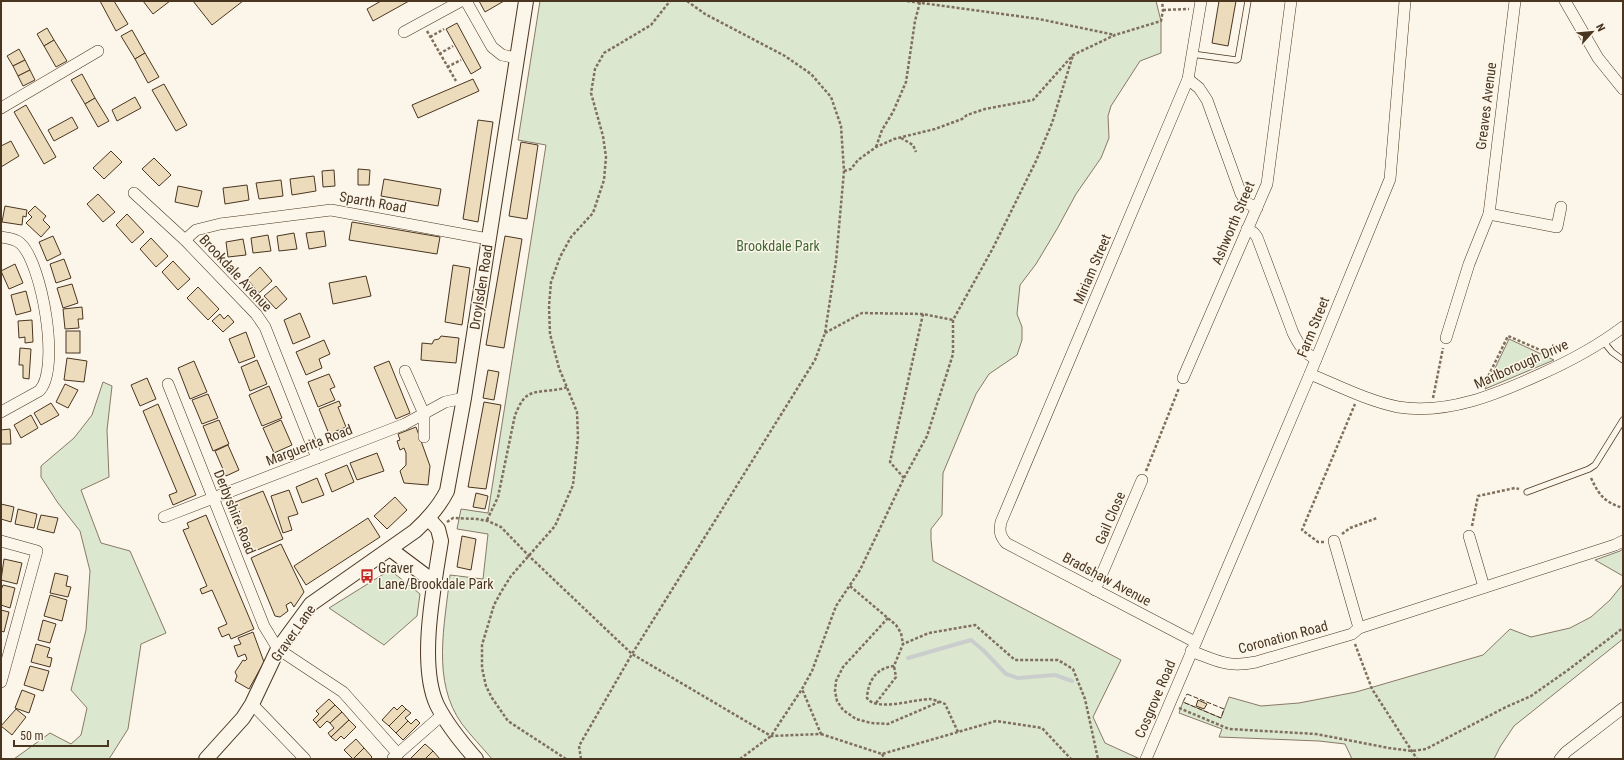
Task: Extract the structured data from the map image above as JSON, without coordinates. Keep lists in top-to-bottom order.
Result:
{
  "streets": {
    "street": [
      "Greaves Avenue",
      "Sparth Road",
      "Ashworth Street",
      "Miriam Street",
      "Brookdale Avenue",
      "Droylsden Road",
      "Farm Street",
      "Marlborough Drive",
      "Marguerita Road",
      "Derbyshire Road",
      "Gail Close",
      "Bradshaw Avenue",
      "Graver Lane",
      "Coronation Road",
      "Cosgrove Road"
    ]
  },
  "crossings": [
    ["Sparth Road", "Brookdale Avenue"],
    ["Sparth Road", "Droylsden Road"],
    ["Miriam Street", "Bradshaw Avenue"],
    ["Brookdale Avenue", "Marguerita Road"],
    ["Droylsden Road", "Marguerita Road"],
    ["Droylsden Road", "Graver Lane"],
    ["Farm Street", "Marlborough Drive"],
    ["Farm Street", "Bradshaw Avenue"],
    ["Farm Street", "Coronation Road"],
    ["Farm Street", "Cosgrove Road"],
    ["Marguerita Road", "Derbyshire Road"],
    ["Derbyshire Road", "Graver Lane"],
    ["Gail Close", "Bradshaw Avenue"],
    ["Bradshaw Avenue", "Coronation Road"],
    ["Bradshaw Avenue", "Cosgrove Road"],
    ["Coronation Road", "Cosgrove Road"]
  ],
  "parks": ["Brookdale Park"],
  "places": {
    "bus stop": ["Graver Lane/Brookdale Park"]
  },
  "scale_bar": "50 m",
  "north": "top right"
}
